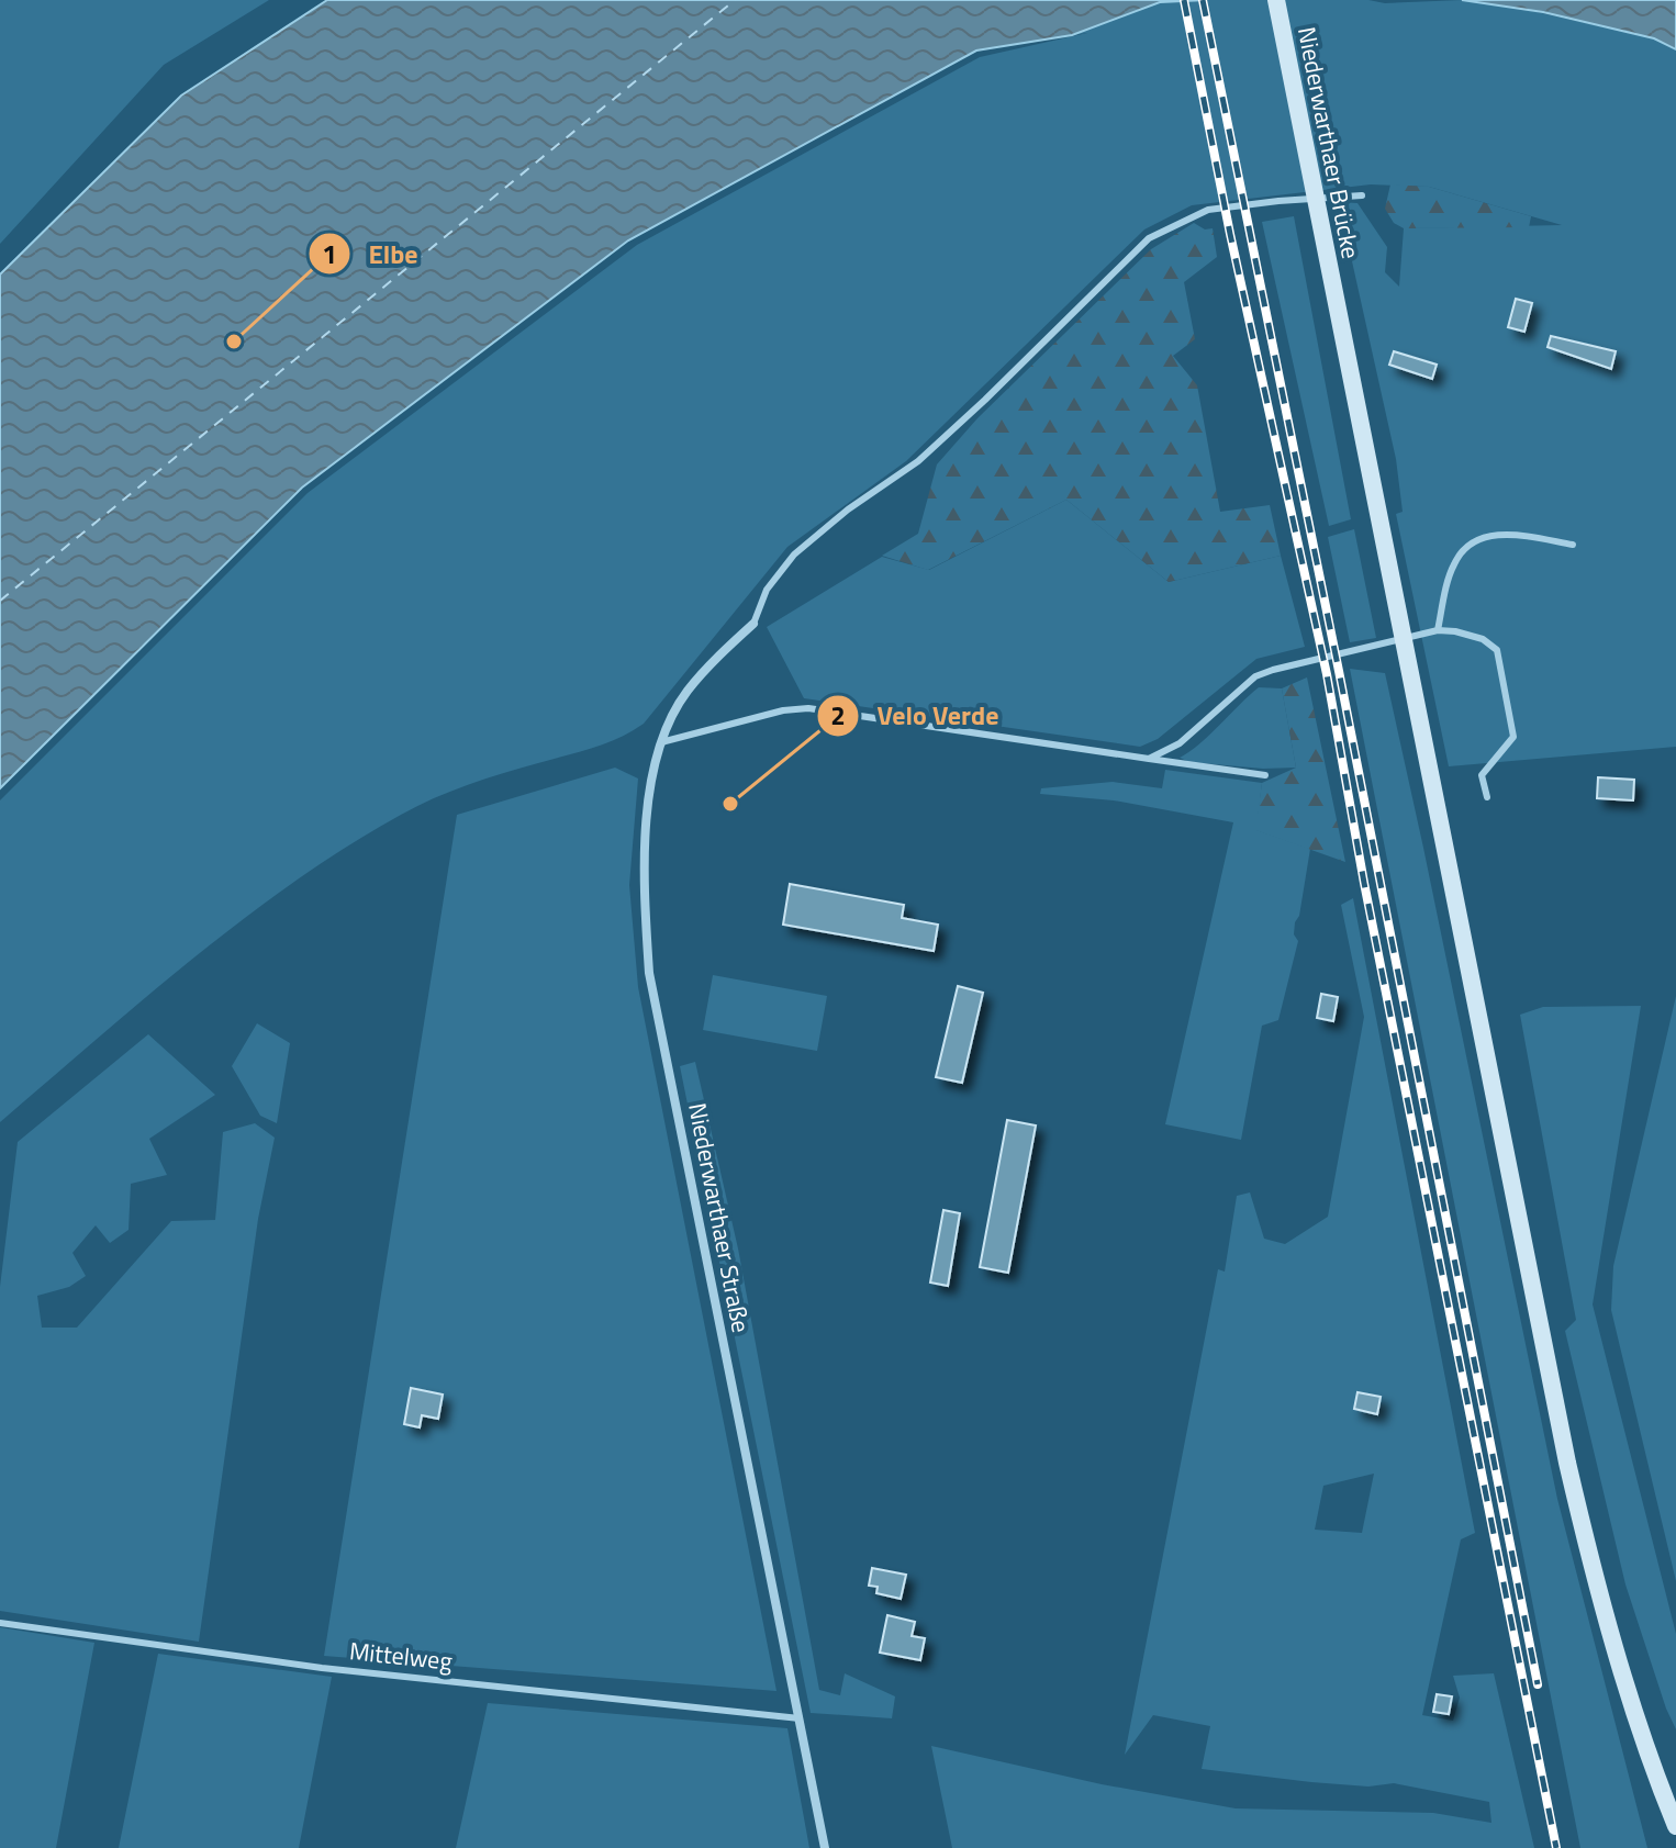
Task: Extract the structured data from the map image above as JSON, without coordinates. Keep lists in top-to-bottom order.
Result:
{
  "streets": {
    "main road": ["Niederwarthaer Brücke"],
    "street": ["Niederwarthaer Straße"],
    "lane": ["Mittelweg"]
  },
  "crossings": [
    ["Niederwarthaer Straße", "Mittelweg"]
  ],
  "places": ["Elbe", "Velo Verde"]
}
